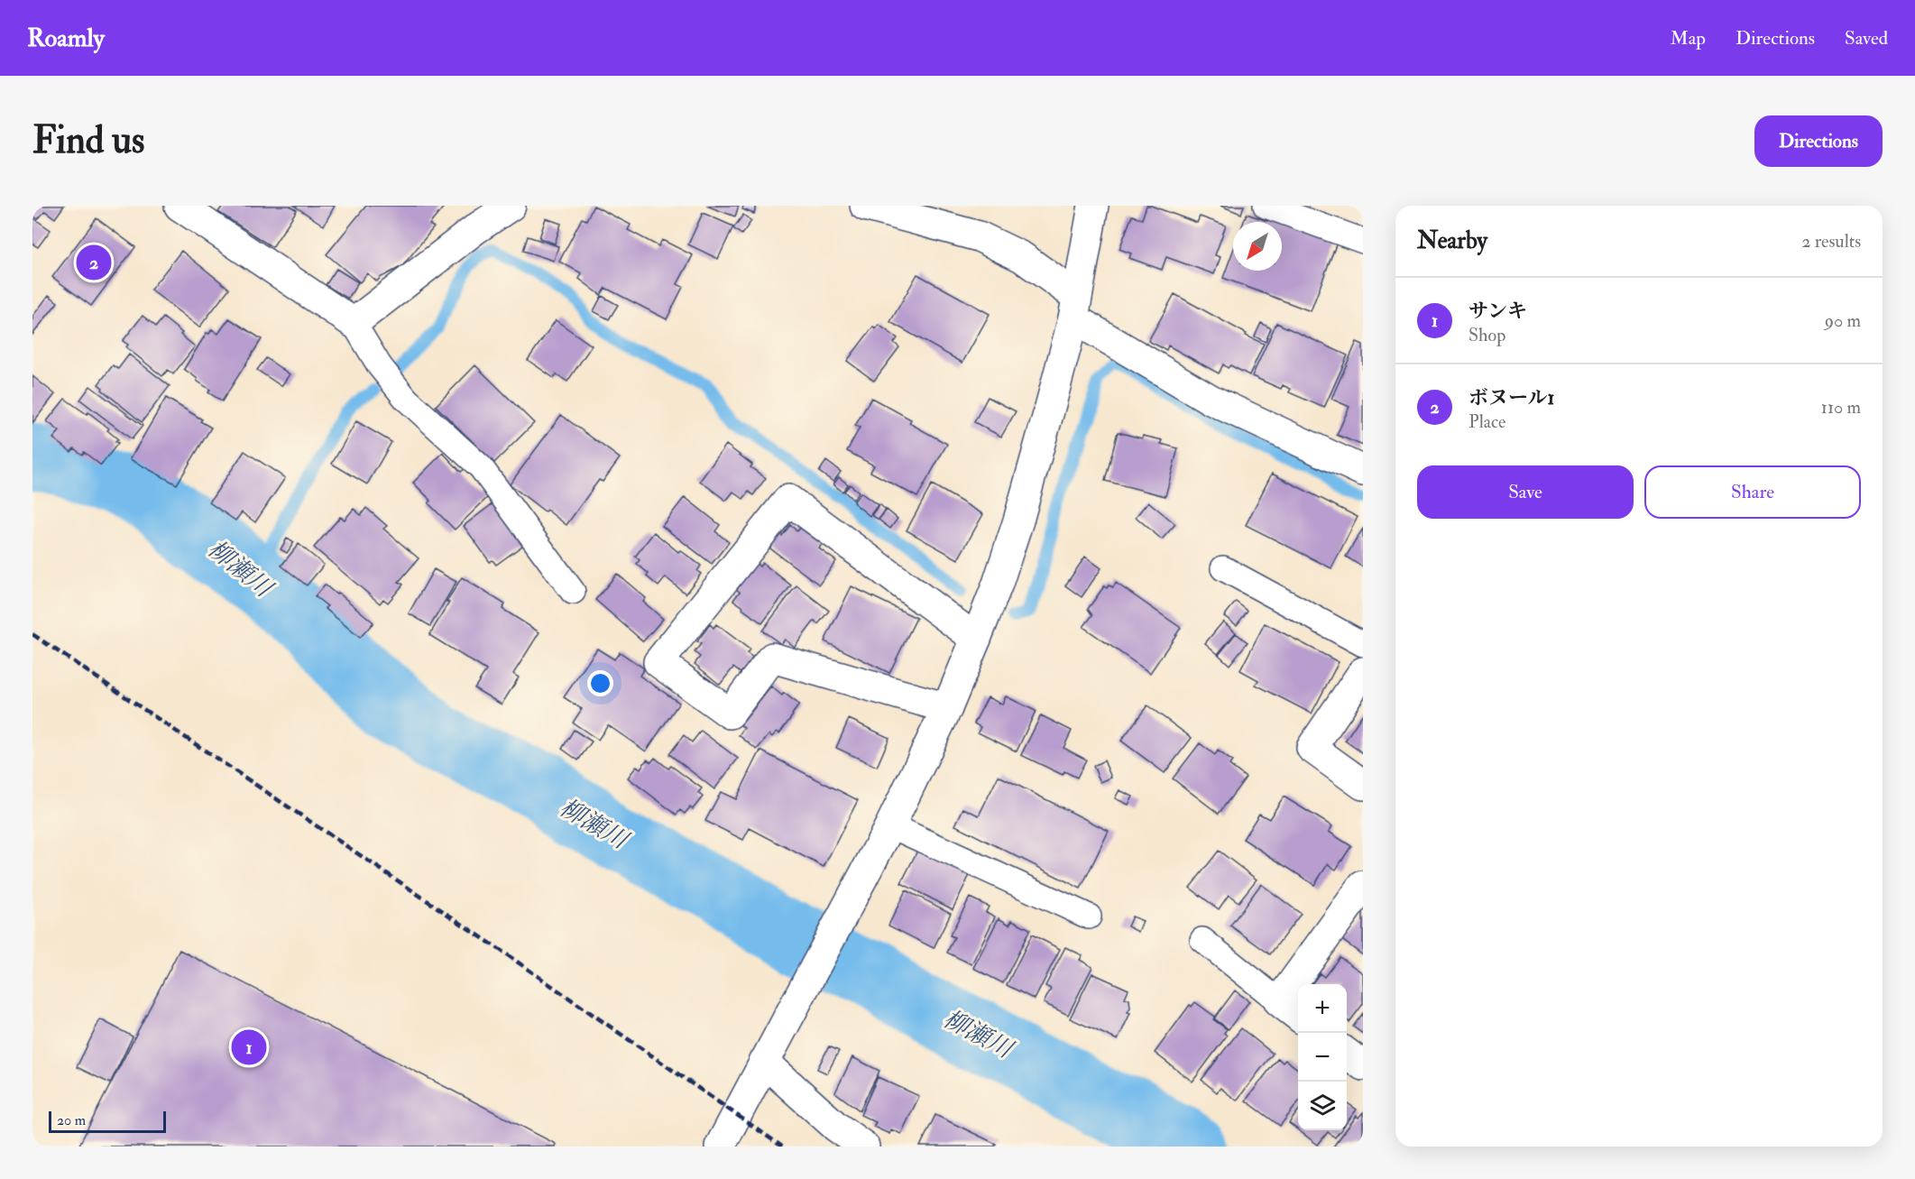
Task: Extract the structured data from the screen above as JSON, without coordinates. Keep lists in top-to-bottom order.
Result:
{
  "water": ["柳瀬川"],
  "scale_bar": "20 m",
  "north": "bottom left",
  "page": {
    "header": "Roamly",
    "nav": ["Map", "Directions", "Saved"],
    "buttons": [
      "Directions",
      ["Save", "Share"]
    ],
    "title": "Find us",
    "heading": ["Nearby", "2 results"],
    "pins": ["2", "1"],
    "list": [
      {
        "mark": "1",
        "name": "サンキ",
        "note": "Shop",
        "value": "90 m"
      },
      {
        "mark": "2",
        "name": "ボヌール1",
        "note": "Place",
        "value": "110 m"
      }
    ],
    "map_buttons": ["+", "−"],
    "scale": "20 m"
  }
}
